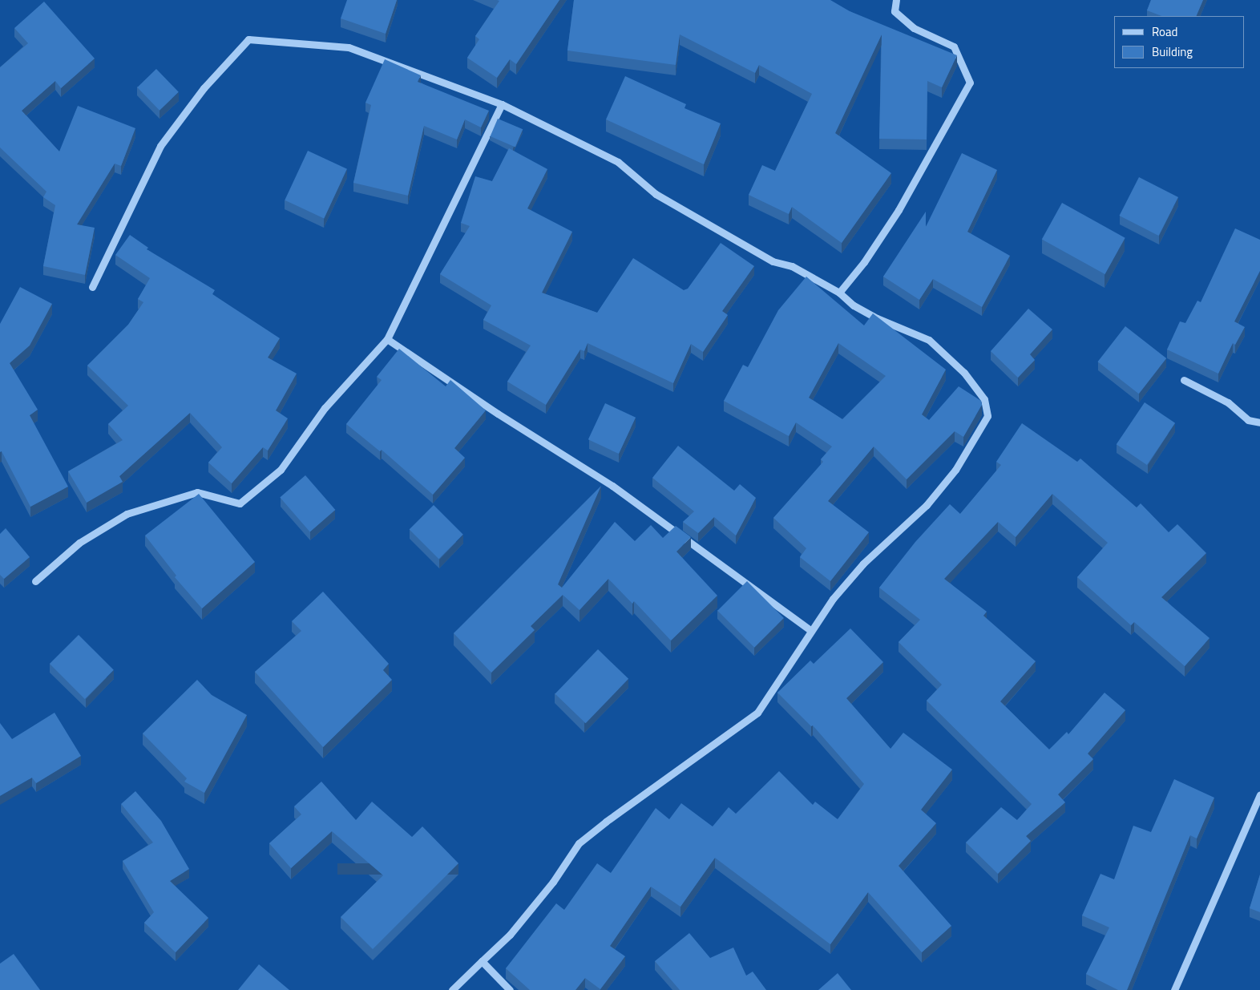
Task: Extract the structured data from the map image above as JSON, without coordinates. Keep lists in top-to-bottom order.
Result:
{
  "legend": ["Road", "Building"]
}
